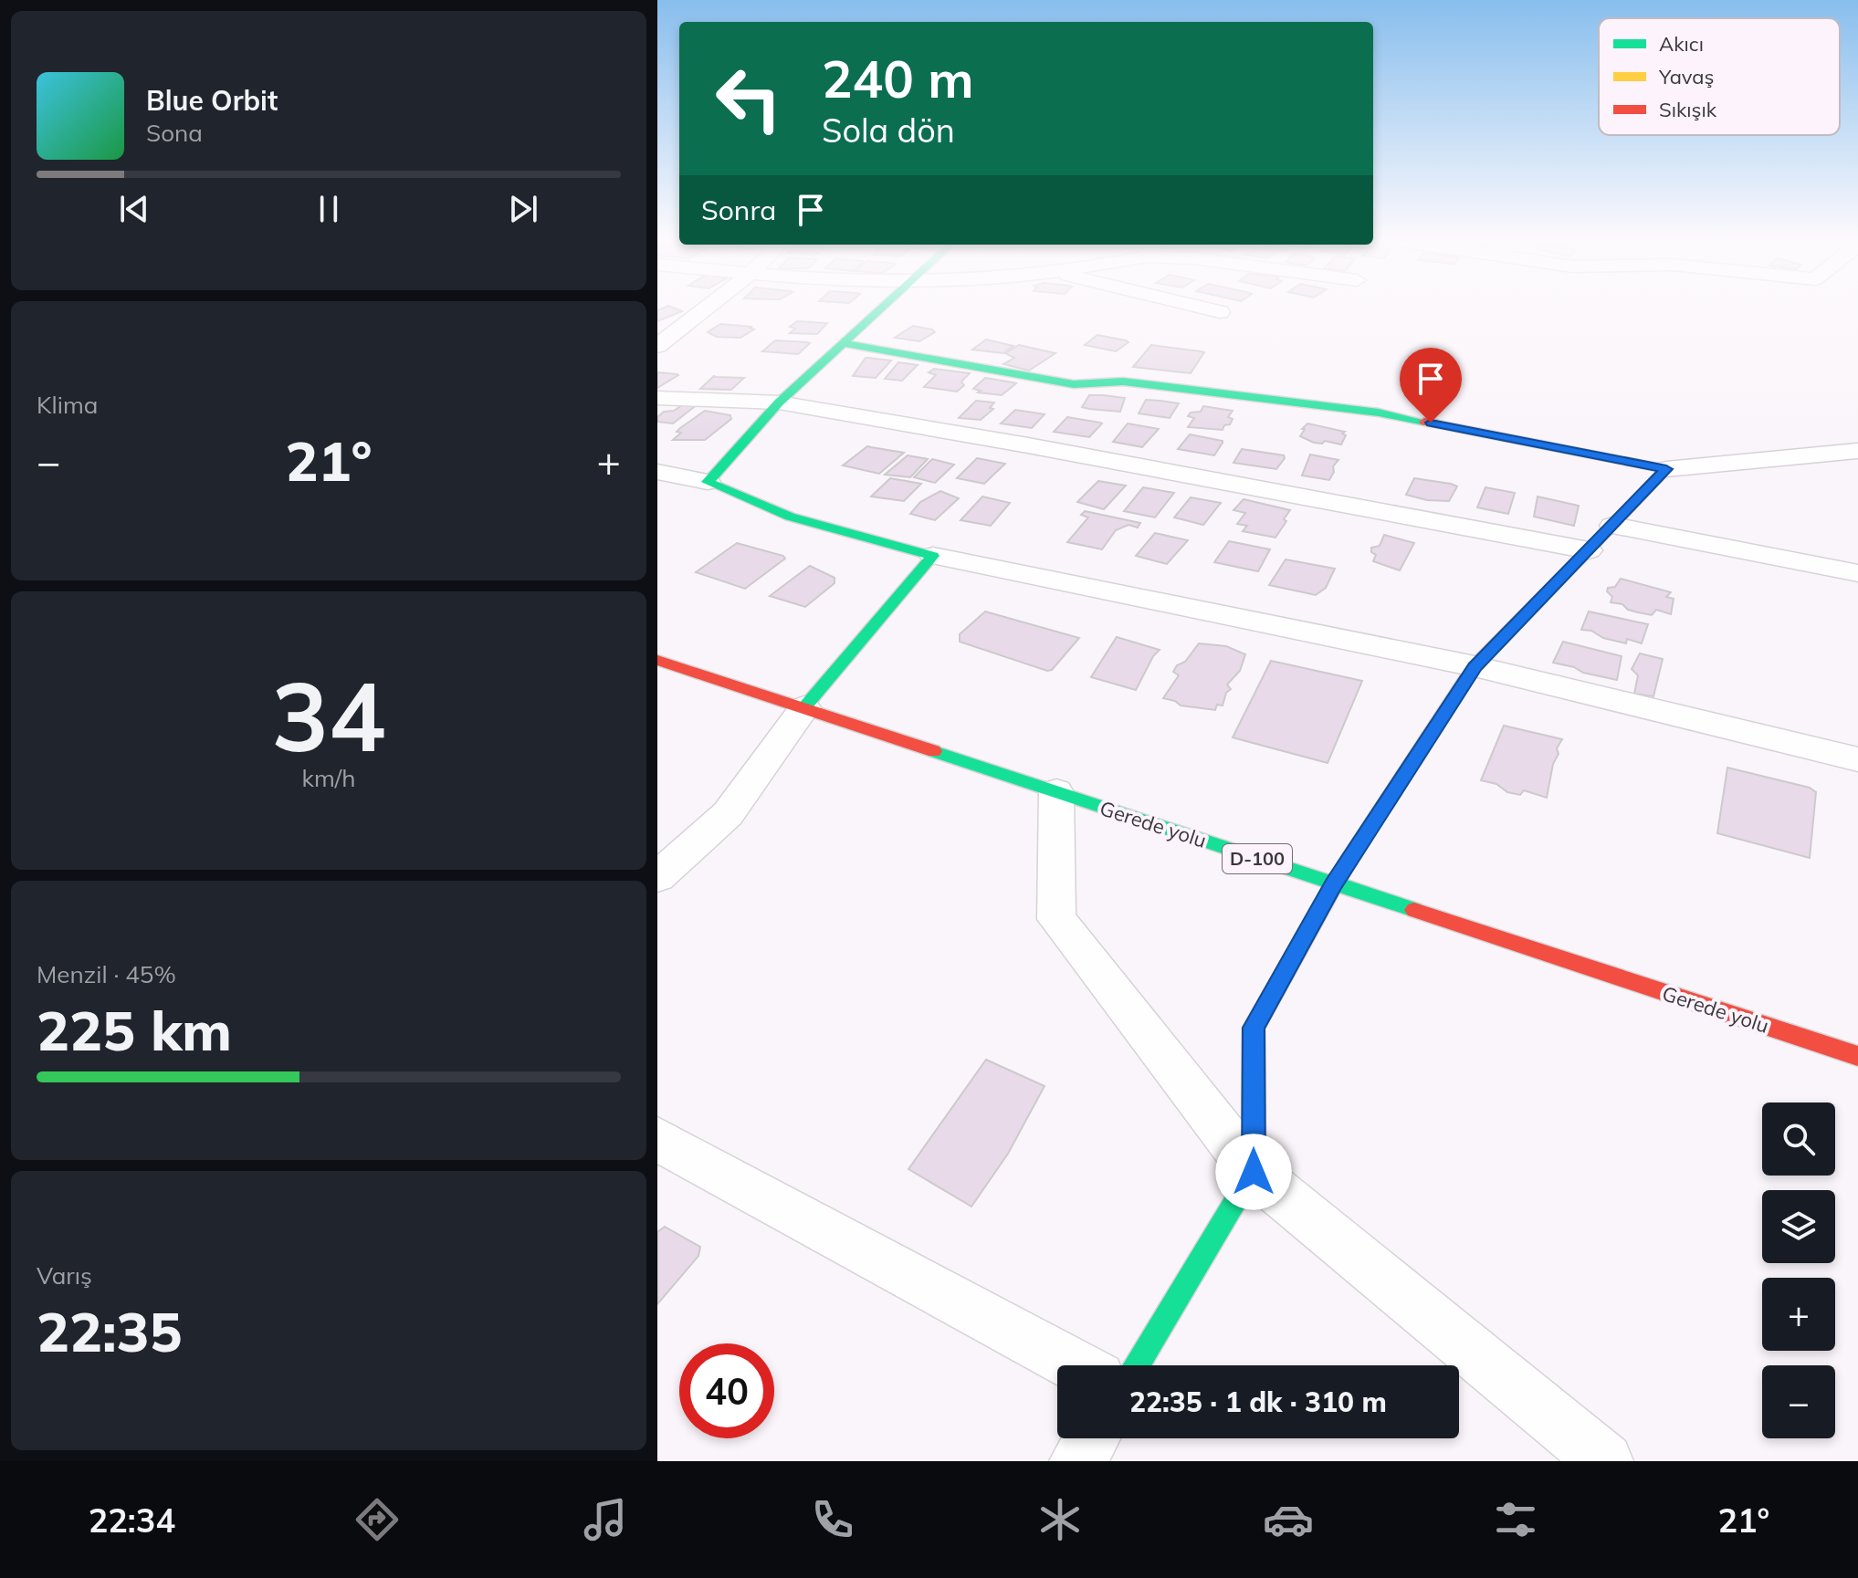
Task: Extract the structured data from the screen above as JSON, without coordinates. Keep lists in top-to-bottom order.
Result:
{
  "streets": {
    "street": ["Gerede yolu", "D-100"]
  },
  "legend": ["Akıcı", "Yavaş", "Sıkışık"],
  "page": {
    "turn": ["240 m", "Sola dön"],
    "song": ["Blue Orbit", "Sona"],
    "then": "Sonra",
    "tile": [
      "Klima",
      ["34", "km/h"],
      ["Menzil · 45%", "225 km"],
      ["Varış", "22:35"]
    ],
    "heat": ["−", "21°", "+"],
    "map_buttons": ["+", "−"],
    "limit": "40",
    "trip": "22:35 · 1 dk · 310 m",
    "tabs": ["22:34", "21°"]
  }
}
